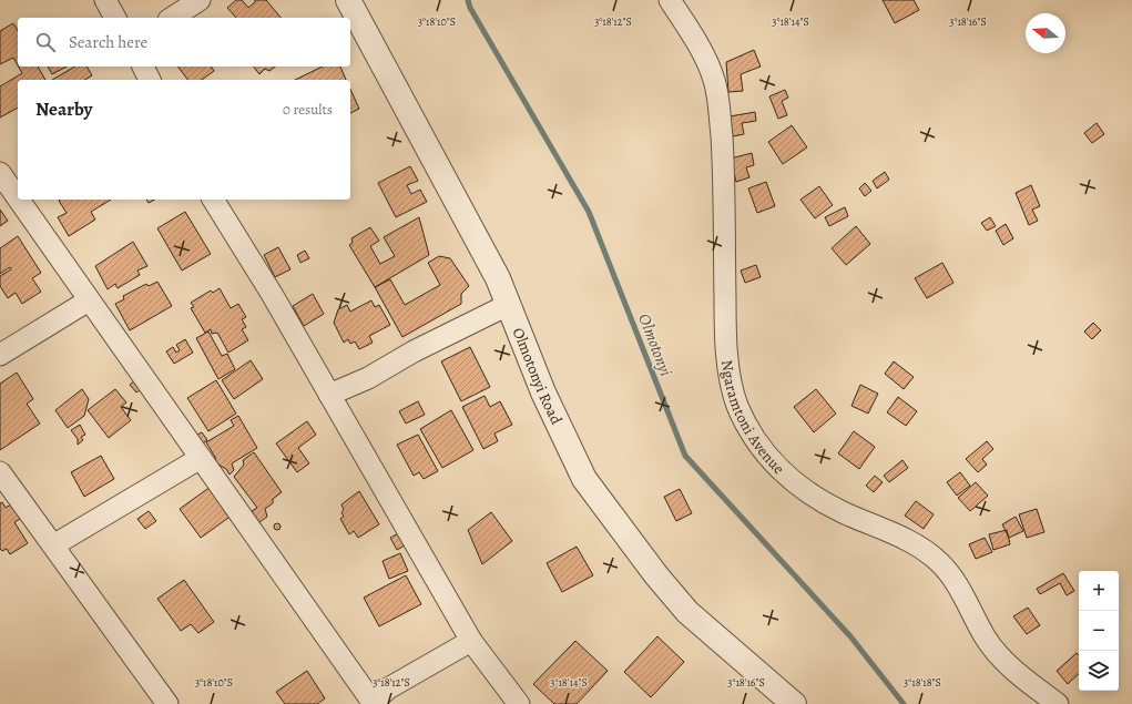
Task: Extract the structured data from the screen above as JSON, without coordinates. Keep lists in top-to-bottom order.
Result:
{
  "streets": {
    "street": ["Olmotonyi Road", "Ngaramtoni Avenue"]
  },
  "water": ["Olmotonyi"],
  "north": "left",
  "page": {
    "search": "Search here",
    "heading": ["Nearby", "0 results"],
    "map_buttons": ["+", "−"]
  },
  "coordinates": [
    "3°18'10\"S",
    "3°18'12\"S",
    "3°18'14\"S",
    "3°18'16\"S",
    "3°18'18\"S"
  ]
}
